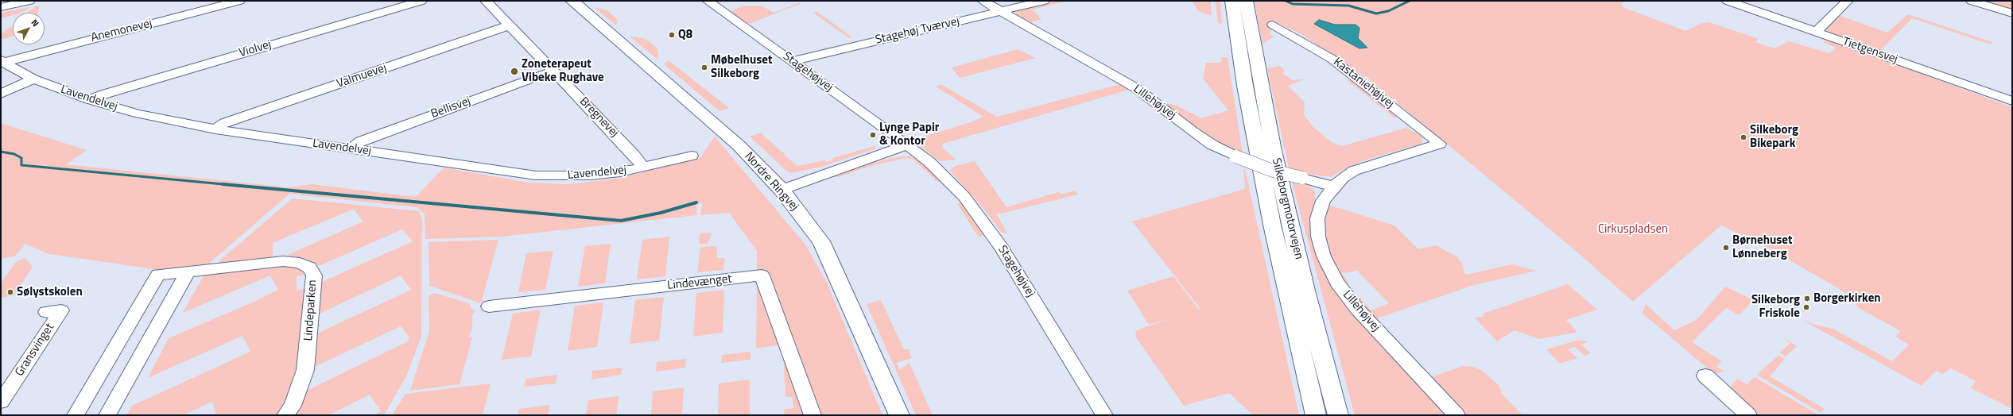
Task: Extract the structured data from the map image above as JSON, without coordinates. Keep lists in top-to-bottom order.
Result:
{
  "streets": {
    "main road": ["Nordre Ringvej", "Silkeborgmotorvejen"],
    "street": [
      "Anemonevej",
      "Stagehøj Tværvej",
      "Violvej",
      "Tietgensvej",
      "Stagehøjvej",
      "Valmuevej",
      "Kastaniehøjvej",
      "Lavendelvej",
      "Lillehøjvej",
      "Bellisvej",
      "Bregnevej",
      "Lindevænget",
      "Lindeparken",
      "Gransvinget"
    ]
  },
  "crossings": [
    ["Anemonevej", "Lavendelvej"],
    ["Stagehøj Tværvej", "Stagehøjvej"],
    ["Stagehøj Tværvej", "Lillehøjvej"],
    ["Violvej", "Lavendelvej"],
    ["Valmuevej", "Lavendelvej"],
    ["Valmuevej", "Bregnevej"],
    ["Kastaniehøjvej", "Lillehøjvej"],
    ["Lavendelvej", "Bellisvej"],
    ["Lavendelvej", "Bregnevej"],
    ["Bellisvej", "Bregnevej"]
  ],
  "parks": ["Cirkuspladsen"],
  "places": [
    "Q8",
    "Møbelhuset Silkeborg",
    "Zoneterapeut Vibeke Rughave",
    "Lynge Papir & Kontor",
    "Silkeborg Bikepark",
    "Børnehuset Lønneberg",
    "Sølystskolen",
    "Borgerkirken",
    "Silkeborg Friskole"
  ],
  "north": "top right"
}
